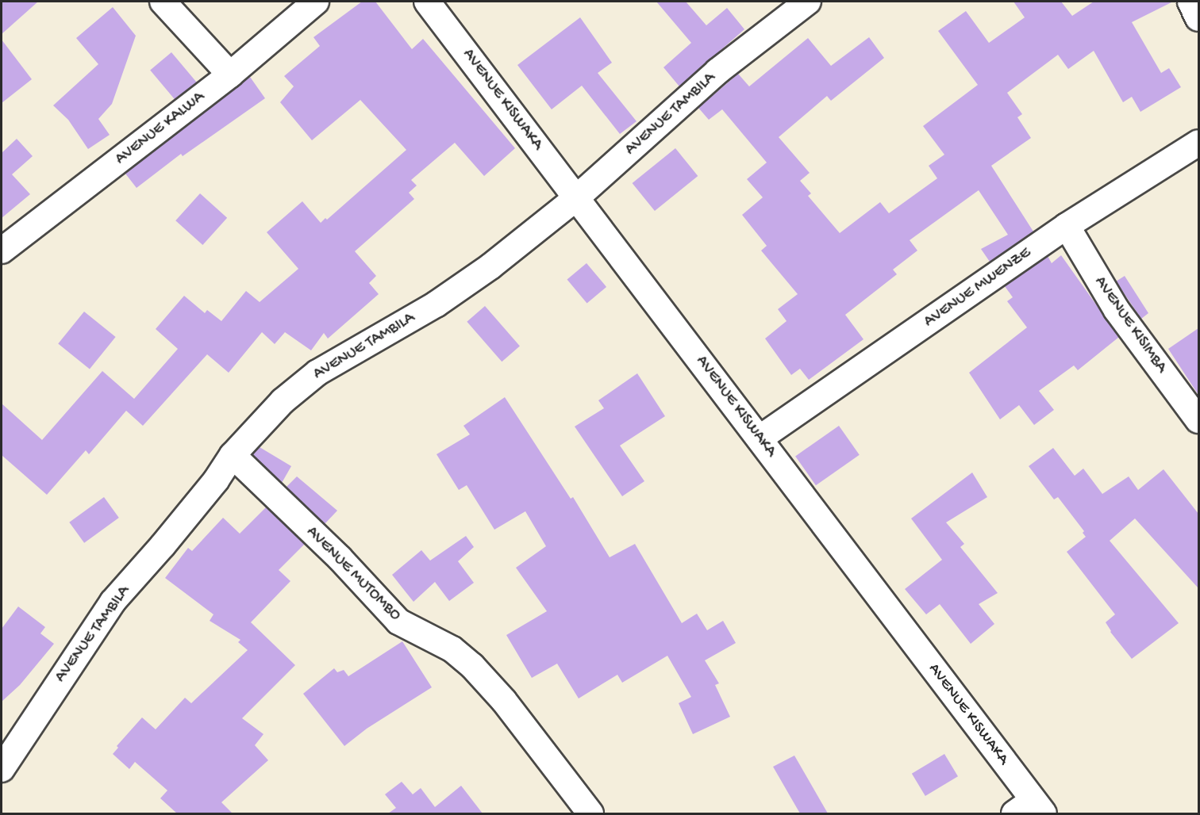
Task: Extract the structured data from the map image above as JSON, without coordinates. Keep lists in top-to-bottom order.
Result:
{
  "streets": {
    "street": [
      "AVENUE KISWAKA",
      "AVENUE TAMBILA",
      "AVENUE KALWA",
      "AVENUE MWENZE",
      "AVENUE KISIMBA",
      "AVENUE MUTOMBO"
    ]
  },
  "crossings": [
    ["AVENUE KISWAKA", "AVENUE TAMBILA"],
    ["AVENUE KISWAKA", "AVENUE MWENZE"],
    ["AVENUE TAMBILA", "AVENUE MUTOMBO"],
    ["AVENUE MWENZE", "AVENUE KISIMBA"]
  ]
}
